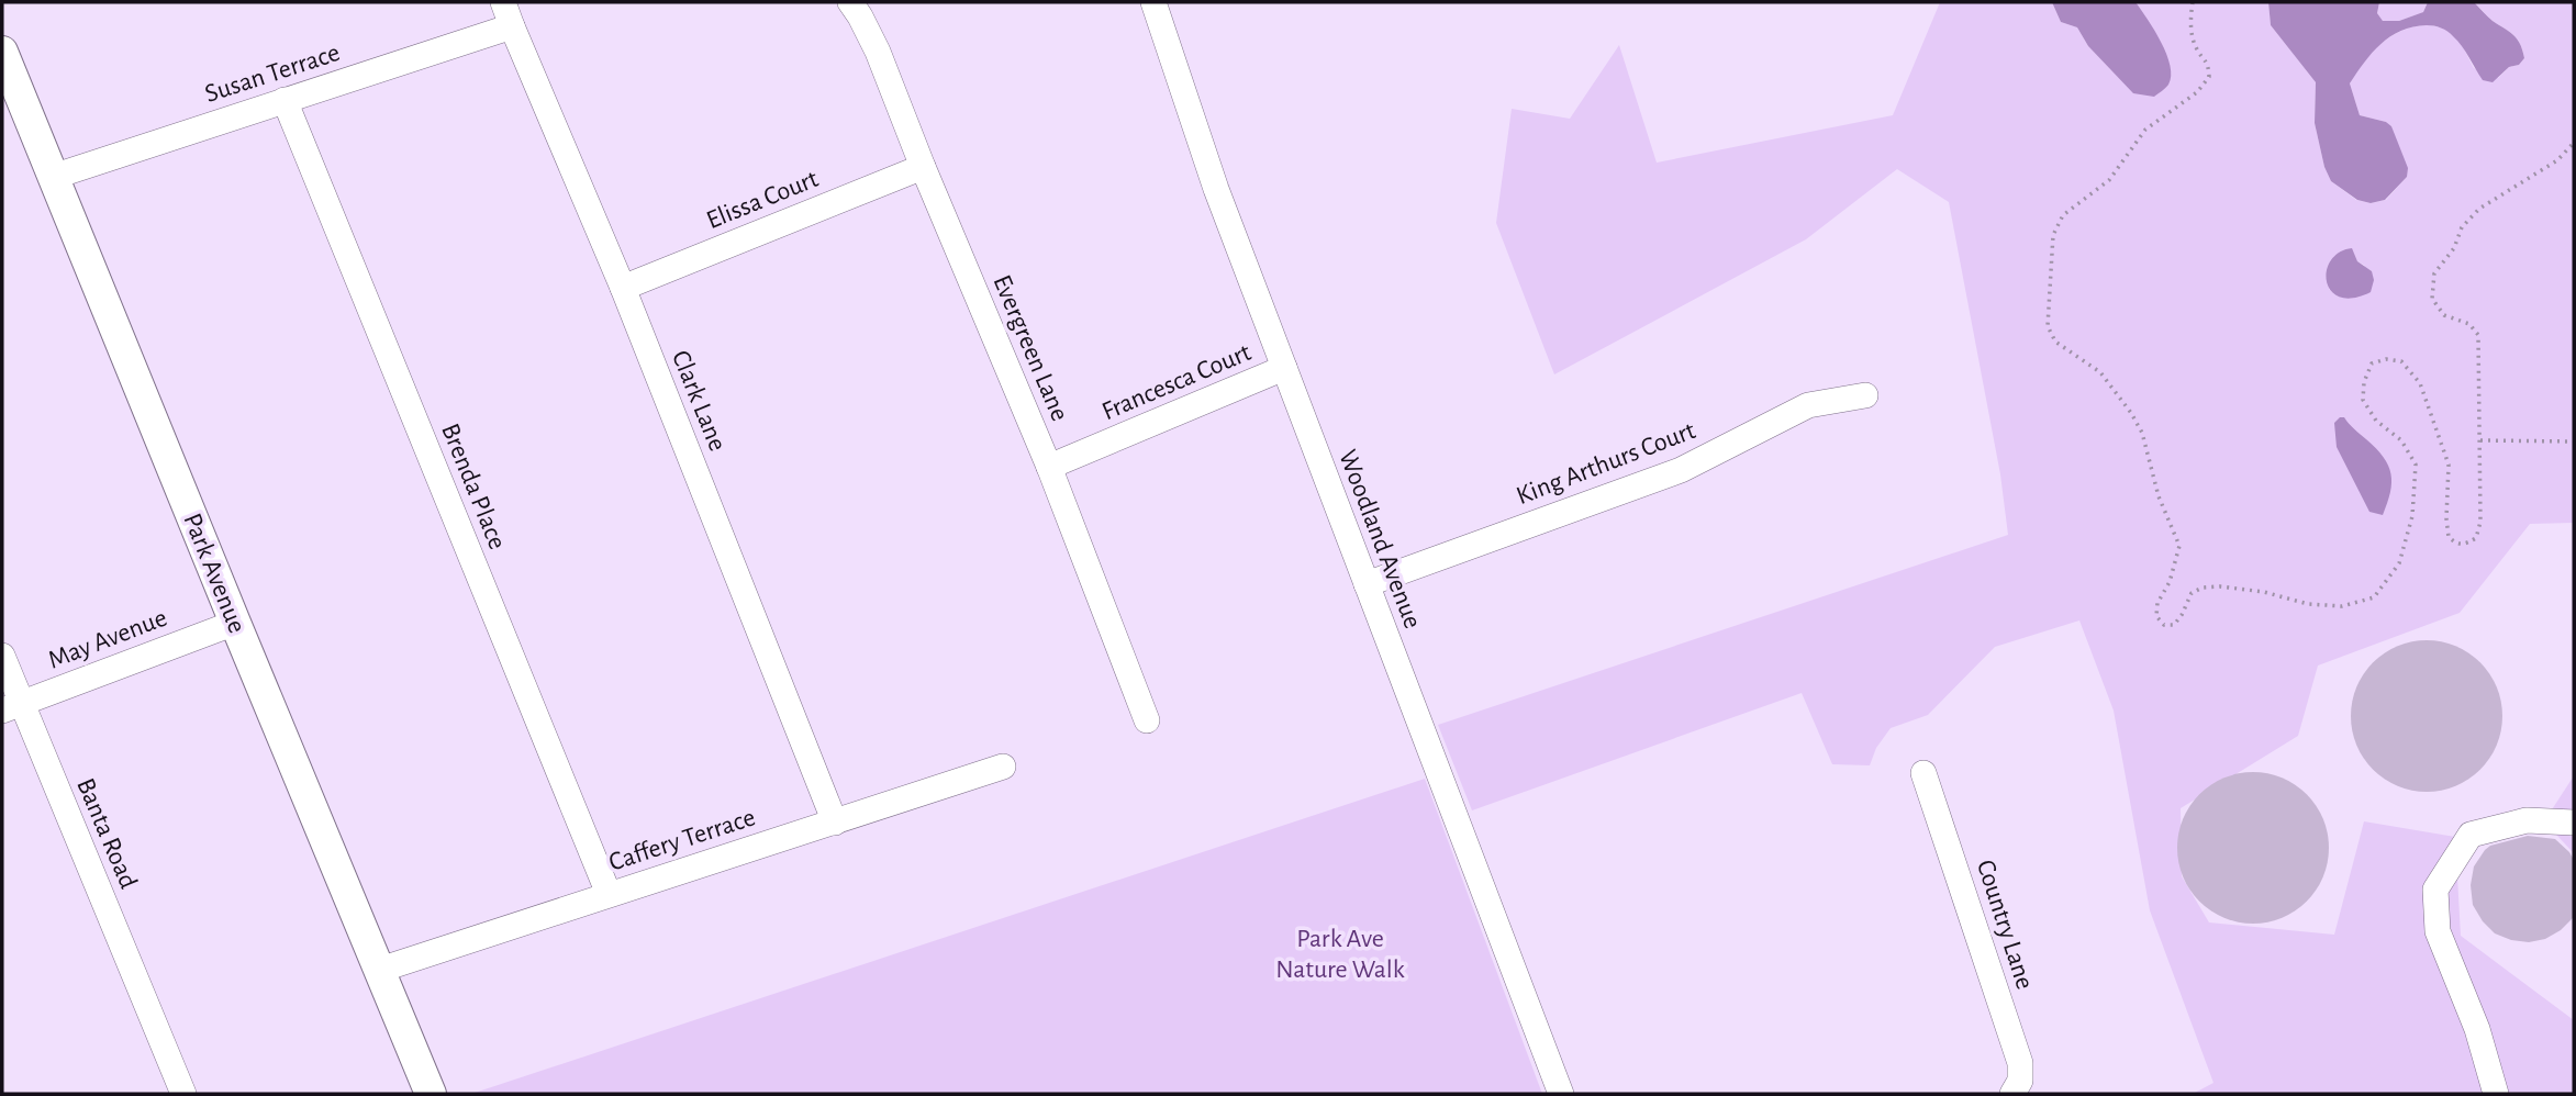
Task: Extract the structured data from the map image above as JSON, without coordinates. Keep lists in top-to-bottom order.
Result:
{
  "streets": {
    "main road": ["Park Avenue"],
    "street": [
      "Susan Terrace",
      "Elissa Court",
      "Evergreen Lane",
      "Francesca Court",
      "Clark Lane",
      "King Arthurs Court",
      "Brenda Place",
      "Woodland Avenue",
      "May Avenue",
      "Banta Road",
      "Caffery Terrace",
      "Country Lane"
    ]
  },
  "crossings": [
    ["Susan Terrace", "Clark Lane"],
    ["Susan Terrace", "Brenda Place"],
    ["Susan Terrace", "Park Avenue"],
    ["Elissa Court", "Evergreen Lane"],
    ["Elissa Court", "Clark Lane"],
    ["Evergreen Lane", "Francesca Court"],
    ["Francesca Court", "Woodland Avenue"],
    ["Clark Lane", "Caffery Terrace"],
    ["King Arthurs Court", "Woodland Avenue"],
    ["Brenda Place", "Caffery Terrace"],
    ["Park Avenue", "May Avenue"],
    ["Park Avenue", "Caffery Terrace"],
    ["May Avenue", "Banta Road"]
  ],
  "parks": ["Park Ave Nature Walk"]
}
